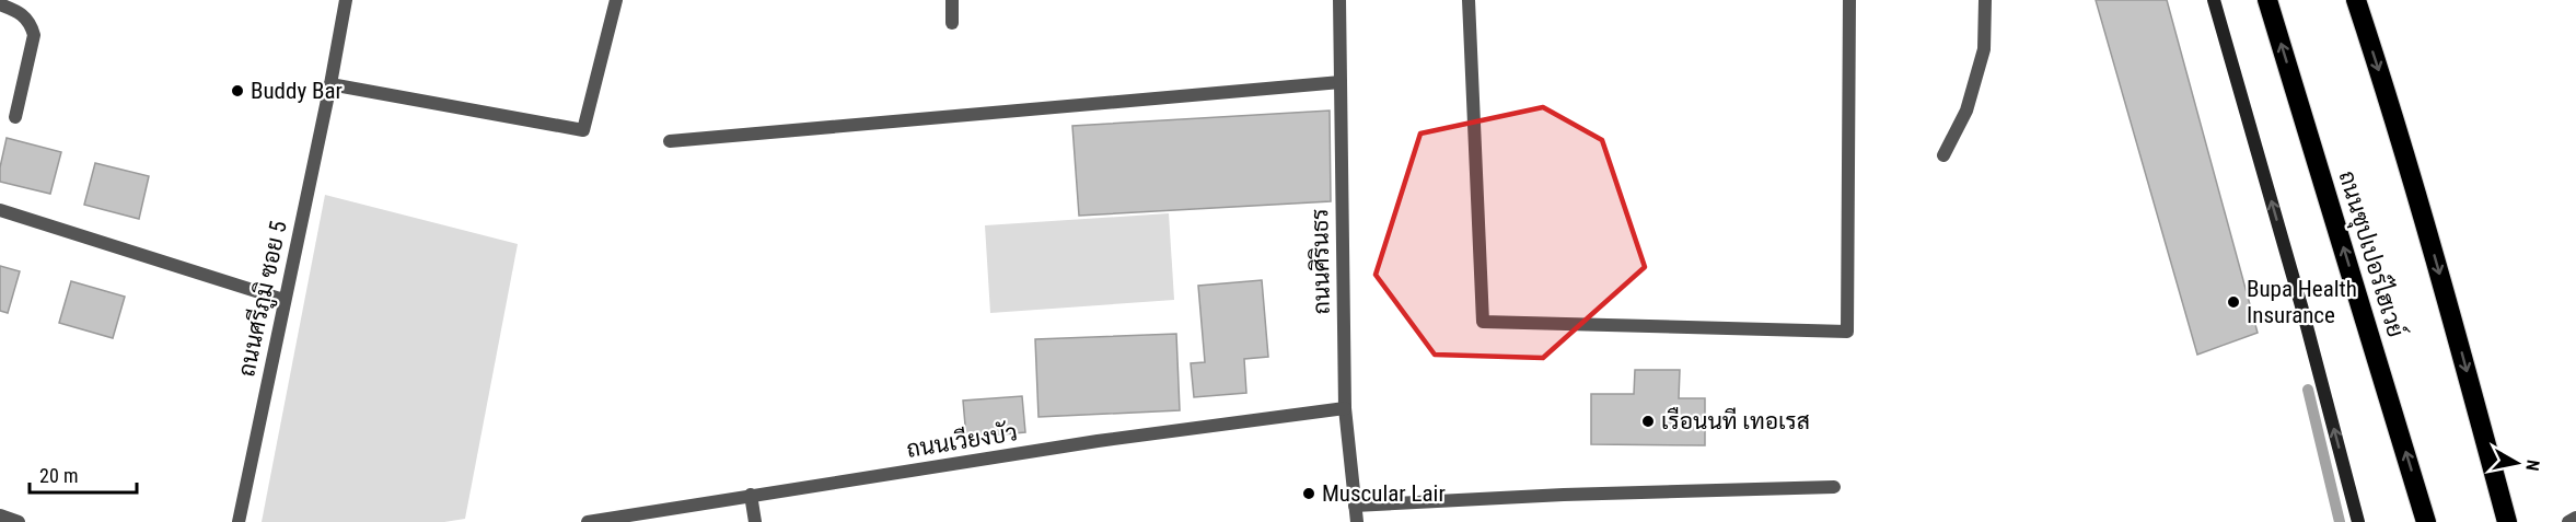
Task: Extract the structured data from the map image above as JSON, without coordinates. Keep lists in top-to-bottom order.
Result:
{
  "streets": {
    "highway": ["ถนนซุปเปอร์ไฮเวย์"],
    "street": ["ถนนศิรินธร", "ถนนศรีภูมิ ซอย 5", "ถนนเวียงบัว"]
  },
  "crossings": [
    ["ถนนศิรินธร", "ถนนเวียงบัว"]
  ],
  "places": [
    "Buddy Bar",
    "Bupa Health Insurance",
    "เรือนนที เทอเรส",
    "Muscular Lair"
  ],
  "scale_bar": "20 m",
  "north": "right"
}
